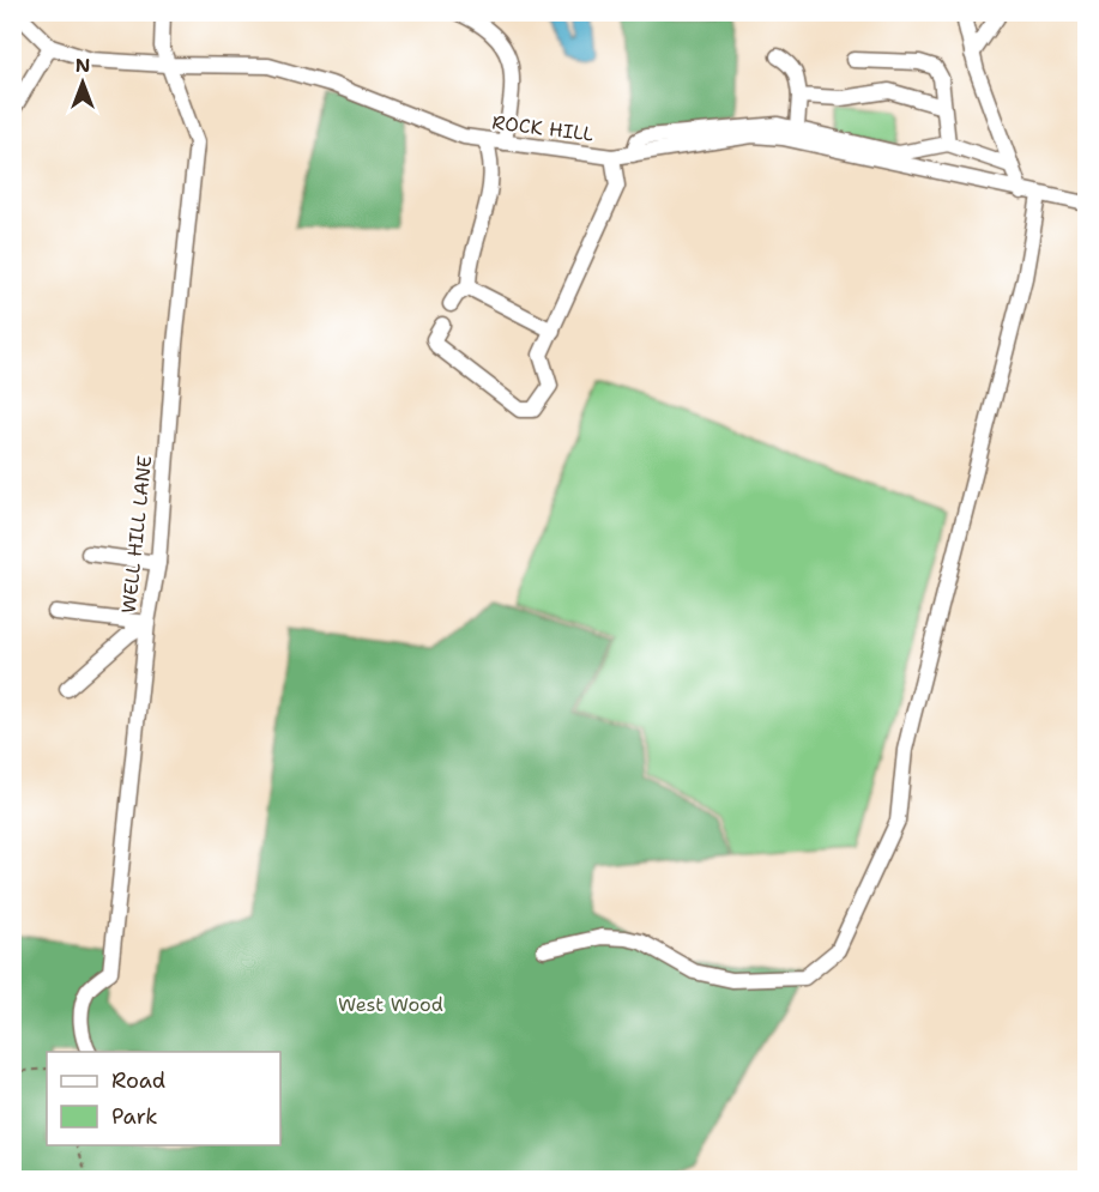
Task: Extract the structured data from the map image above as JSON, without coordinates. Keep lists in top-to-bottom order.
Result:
{
  "streets": {
    "street": ["ROCK HILL", "WELL HILL LANE"]
  },
  "crossings": [
    ["ROCK HILL", "WELL HILL LANE"]
  ],
  "parks": ["West Wood"],
  "legend": ["Road", "Park"],
  "north": "top"
}
